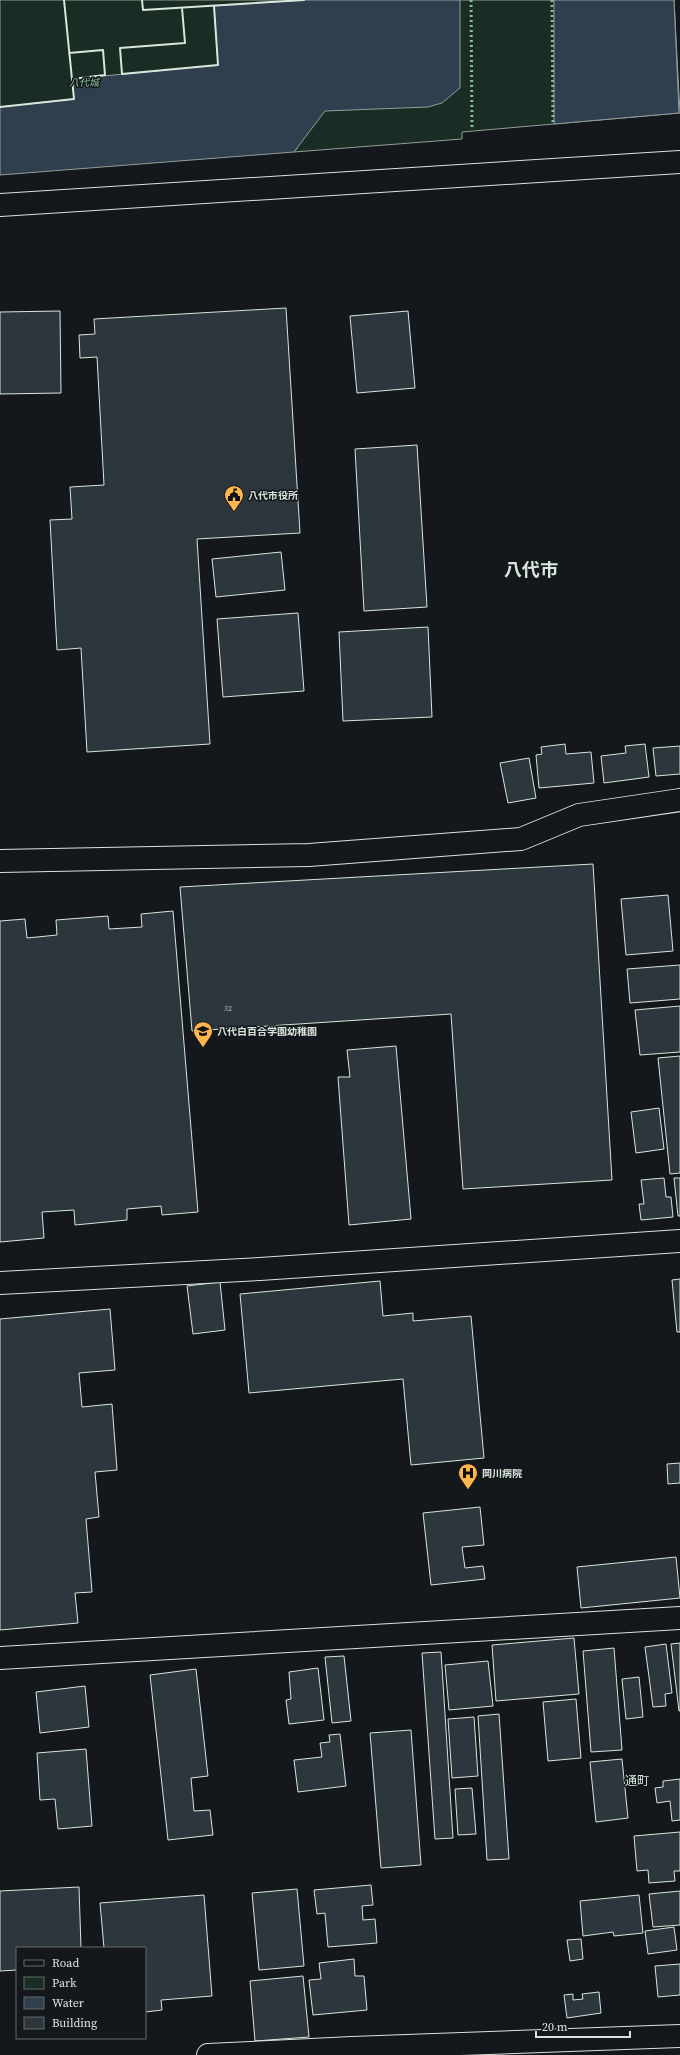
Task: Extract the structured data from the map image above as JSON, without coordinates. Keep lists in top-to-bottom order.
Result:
{
  "districts": ["八代市", "通町"],
  "parks": ["八代城"],
  "places": {
    "public building": ["八代市役所"],
    "school or university": ["八代白百合学園幼稚園"],
    "hospital": ["岡川病院"]
  },
  "house_numbers": ["32"],
  "legend": [
    "Road",
    "Park",
    "Water",
    "Building"
  ],
  "scale_bar": "20 m"
}
